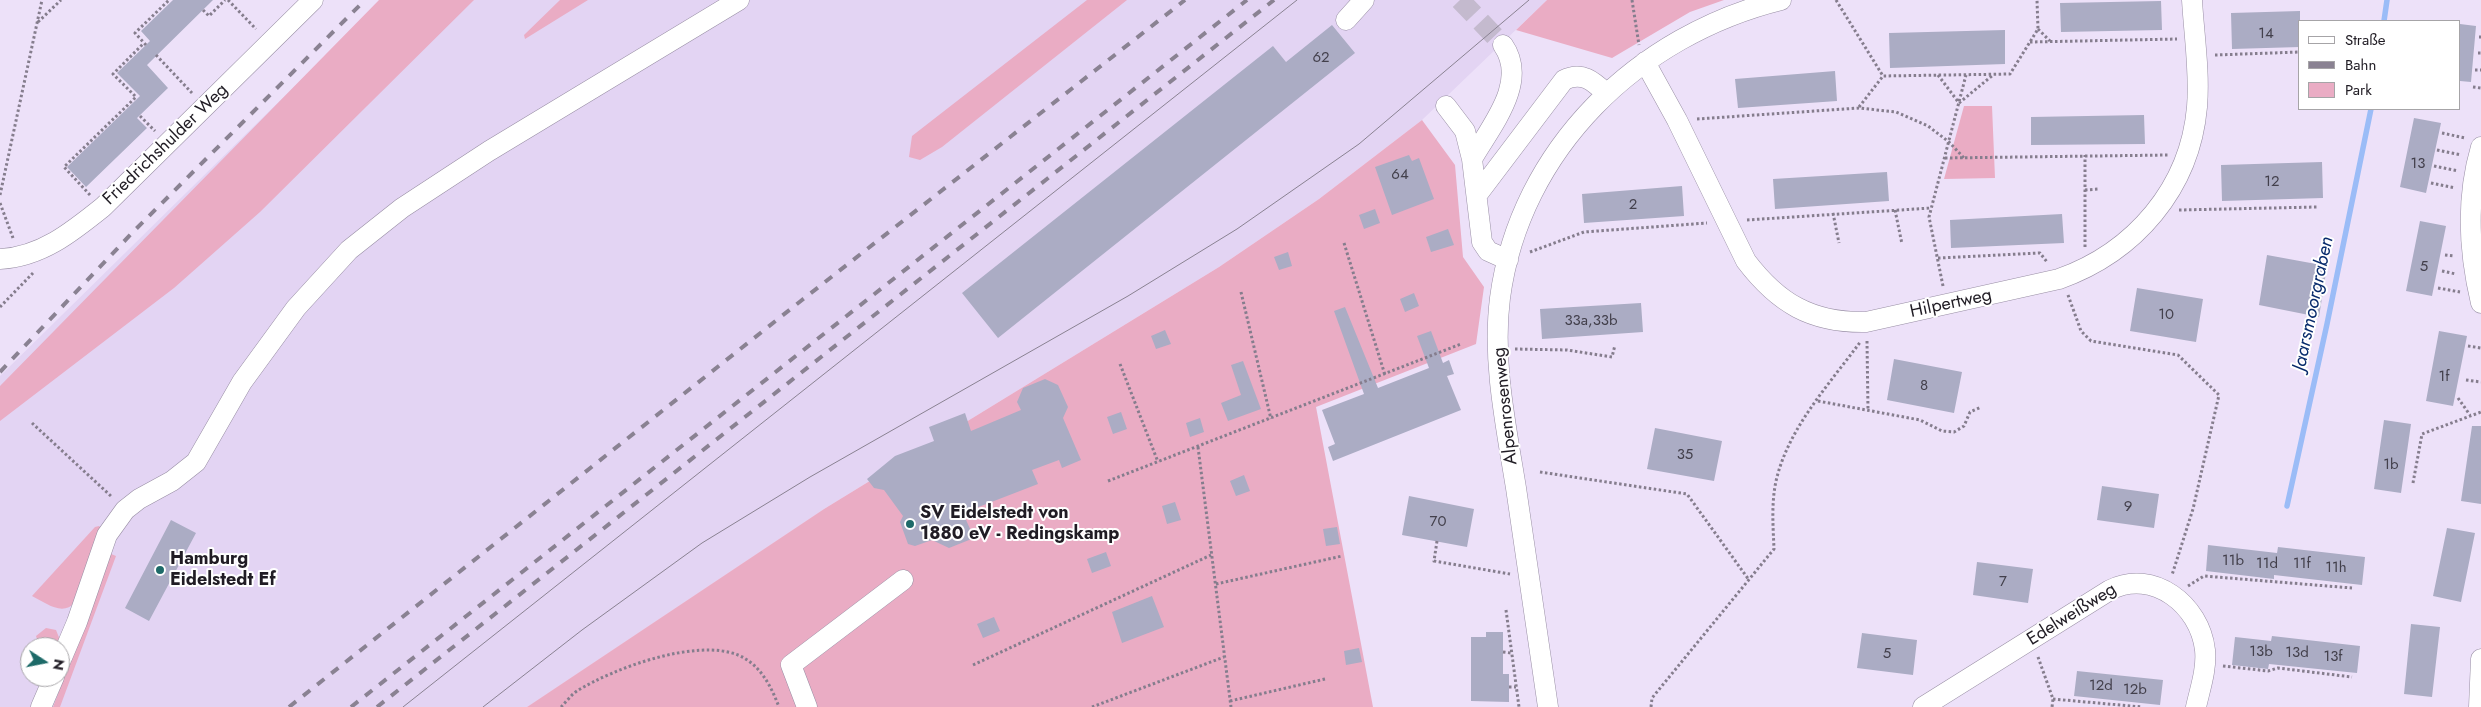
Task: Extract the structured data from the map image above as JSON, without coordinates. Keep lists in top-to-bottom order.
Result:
{
  "streets": {
    "street": [
      "Friedrichshulder Weg",
      "Hilpertweg",
      "Alpenrosenweg",
      "Edelweißweg"
    ]
  },
  "crossings": [
    ["Hilpertweg", "Alpenrosenweg"]
  ],
  "water": ["Jaarsmoorgraben"],
  "places": ["SV Eidelstedt von 1880 eV - Redingskamp", "Hamburg Eidelstedt Ef"],
  "house_numbers": [
    "14",
    "62",
    "13",
    "64",
    "12",
    "2",
    "5",
    "10",
    "33a,33b",
    "1f",
    "8",
    "35",
    "1b",
    "9",
    "70",
    "11b",
    "11d",
    "11f",
    "11h",
    "7",
    "13b",
    "13d",
    "5",
    "13f",
    "12d",
    "12b"
  ],
  "legend": ["Straße", "Bahn", "Park"],
  "north": "right"
}
